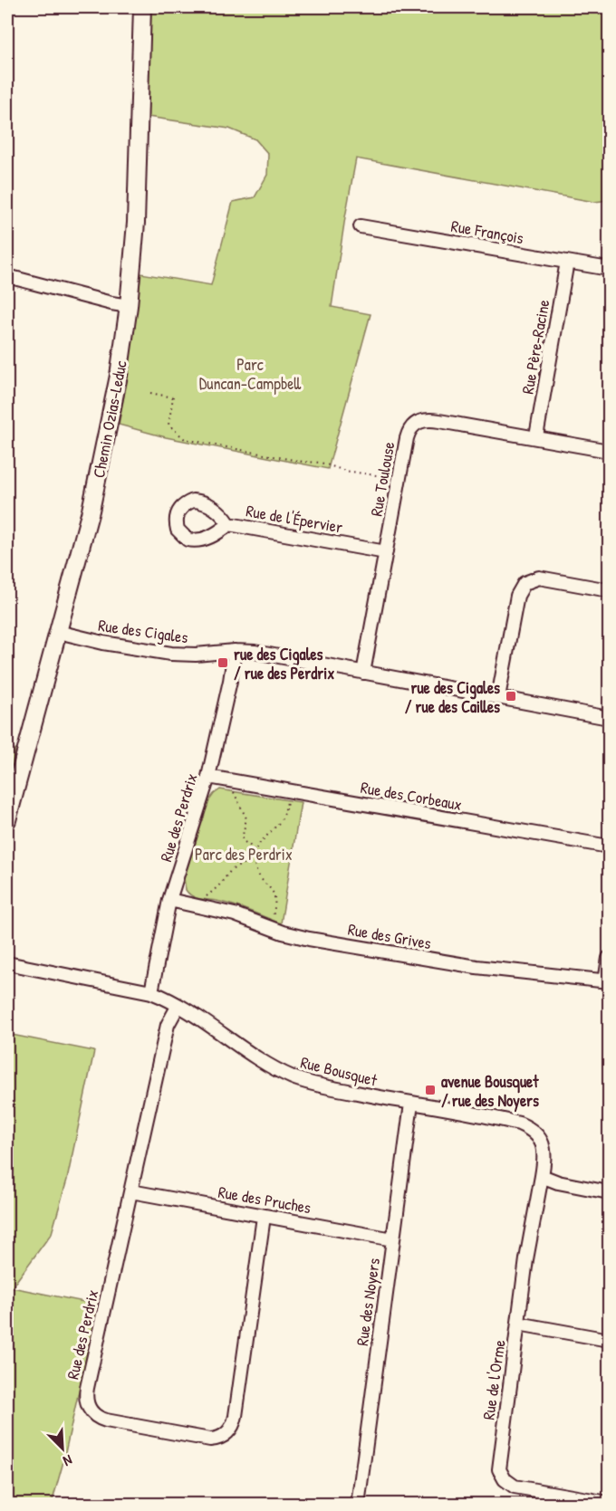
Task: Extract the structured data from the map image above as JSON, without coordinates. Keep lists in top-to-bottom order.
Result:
{
  "streets": {
    "street": [
      "Rue François",
      "Rue Père-Racine",
      "Chemin Ozias-Leduc",
      "Rue Toulouse",
      "Rue de l'Épervier",
      "Rue des Cigales",
      "Rue des Corbeaux",
      "Rue des Perdrix",
      "Rue des Grives",
      "Rue Bousquet",
      "Rue des Pruches",
      "Rue des Noyers",
      "Rue de l'Orme"
    ]
  },
  "crossings": [
    ["Rue François", "Rue Père-Racine"],
    ["Rue Père-Racine", "Rue Toulouse"],
    ["Chemin Ozias-Leduc", "Rue des Cigales"],
    ["Rue Toulouse", "Rue de l'Épervier"],
    ["Rue Toulouse", "Rue des Cigales"],
    ["Rue des Cigales", "Rue des Perdrix"],
    ["Rue des Corbeaux", "Rue des Perdrix"],
    ["Rue des Perdrix", "Rue des Grives"],
    ["Rue des Perdrix", "Rue Bousquet"],
    ["Rue des Perdrix", "Rue des Pruches"],
    ["Rue Bousquet", "Rue des Noyers"],
    ["Rue Bousquet", "Rue de l'Orme"],
    ["Rue des Pruches", "Rue des Noyers"]
  ],
  "parks": ["Parc Duncan-Campbell", "Parc des Perdrix"],
  "places": {
    "transit": ["rue des Cigales / rue des Perdrix", "rue des Cigales / rue des Cailles", "avenue Bousquet / rue des Noyers"]
  },
  "north": "bottom right"
}
